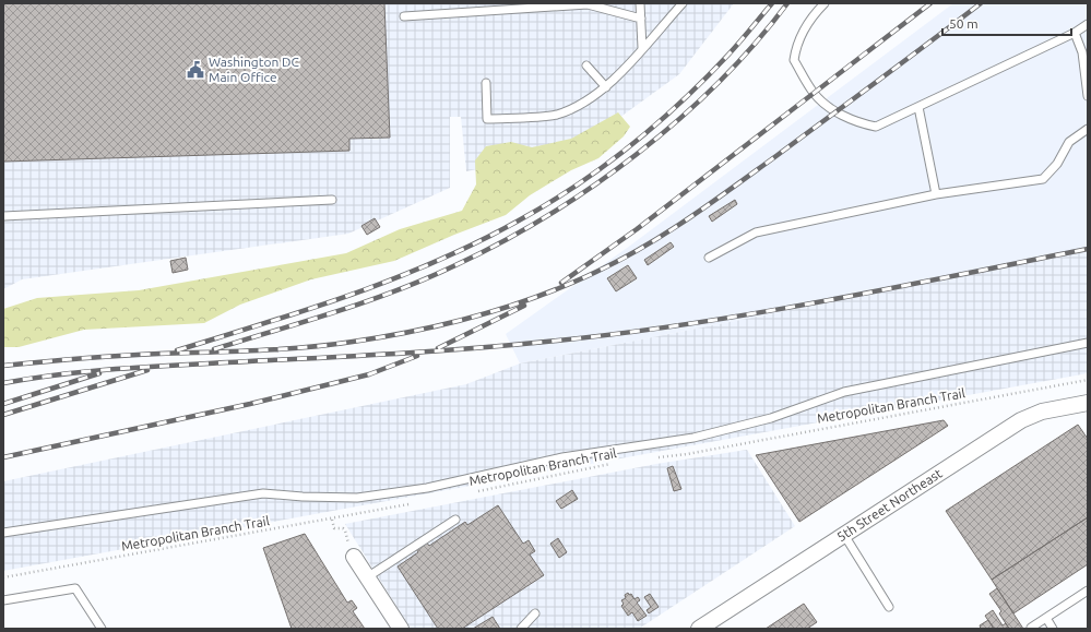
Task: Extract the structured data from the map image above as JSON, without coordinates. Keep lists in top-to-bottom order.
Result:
{
  "streets": {
    "street": ["5th Street Northeast"],
    "path": ["Metropolitan Branch Trail"]
  },
  "places": {
    "public building": ["Washington DC Main Office"]
  },
  "scale_bar": "50 m"
}
